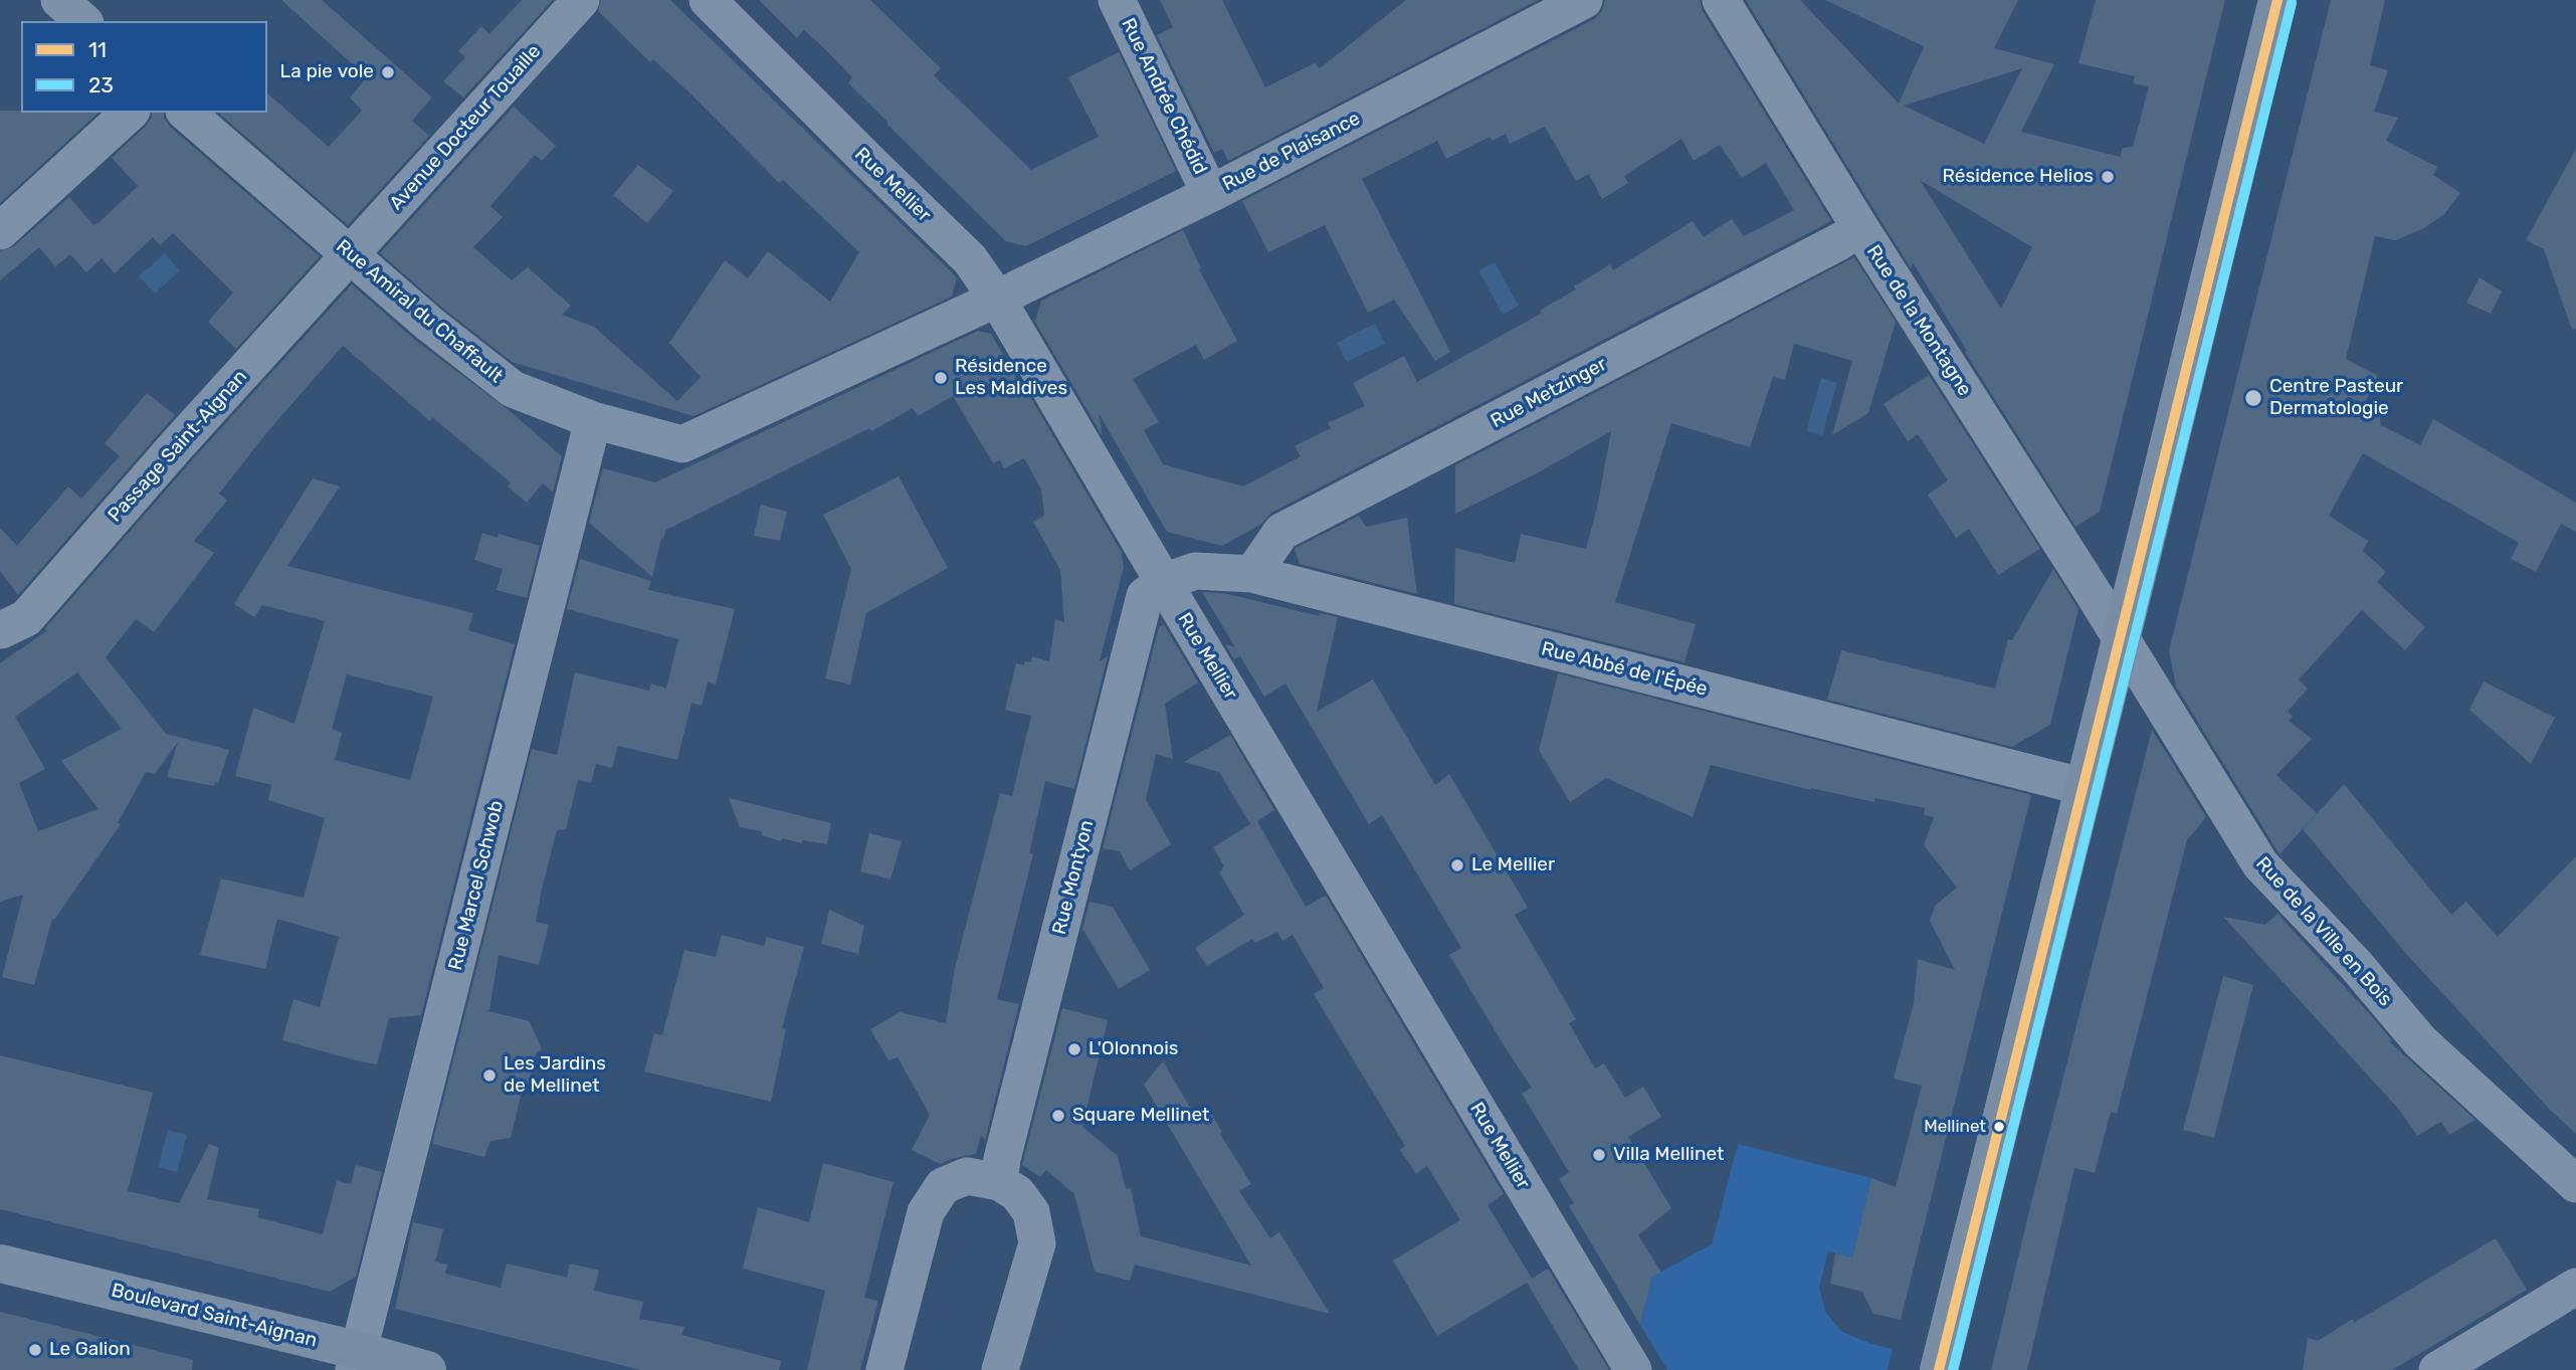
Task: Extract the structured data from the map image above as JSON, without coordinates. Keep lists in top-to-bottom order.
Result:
{
  "streets": {
    "street": [
      "Rue Andrée Chédid",
      "Avenue Docteur Touaille",
      "Rue de Plaisance",
      "Rue Mellier",
      "Rue Amiral du Chaffault",
      "Rue de la Montagne",
      "Rue Metzinger",
      "Passage Saint-Aignan",
      "Rue Abbé de l'Épée",
      "Rue Montyon",
      "Rue Marcel Schwob",
      "Rue de la Ville en Bois",
      "Boulevard Saint-Aignan"
    ]
  },
  "crossings": [
    ["Rue Andrée Chédid", "Rue de Plaisance"],
    ["Avenue Docteur Touaille", "Rue Amiral du Chaffault"],
    ["Avenue Docteur Touaille", "Passage Saint-Aignan"],
    ["Rue de Plaisance", "Rue Mellier"],
    ["Rue de Plaisance", "Rue Amiral du Chaffault"],
    ["Rue Mellier", "Rue Amiral du Chaffault"],
    ["Rue Mellier", "Rue Abbé de l'Épée"],
    ["Rue Mellier", "Rue Montyon"],
    ["Rue Amiral du Chaffault", "Passage Saint-Aignan"],
    ["Rue Amiral du Chaffault", "Rue Marcel Schwob"],
    ["Rue de la Montagne", "Rue Metzinger"],
    ["Rue de la Montagne", "Rue de la Ville en Bois"],
    ["Rue Metzinger", "Rue Abbé de l'Épée"],
    ["Rue Abbé de l'Épée", "Rue Montyon"],
    ["Rue Marcel Schwob", "Boulevard Saint-Aignan"]
  ],
  "places": [
    "La pie vole",
    "Résidence Helios",
    "Résidence Les Maldives",
    "Centre Pasteur Dermatologie",
    "Le Mellier",
    "L'Olonnois",
    "Les Jardins de Mellinet",
    "Square Mellinet",
    "Mellinet",
    "Villa Mellinet",
    "Le Galion"
  ],
  "lines": ["transit line 11", "transit line 23"],
  "legend": ["11", "23"]
}
